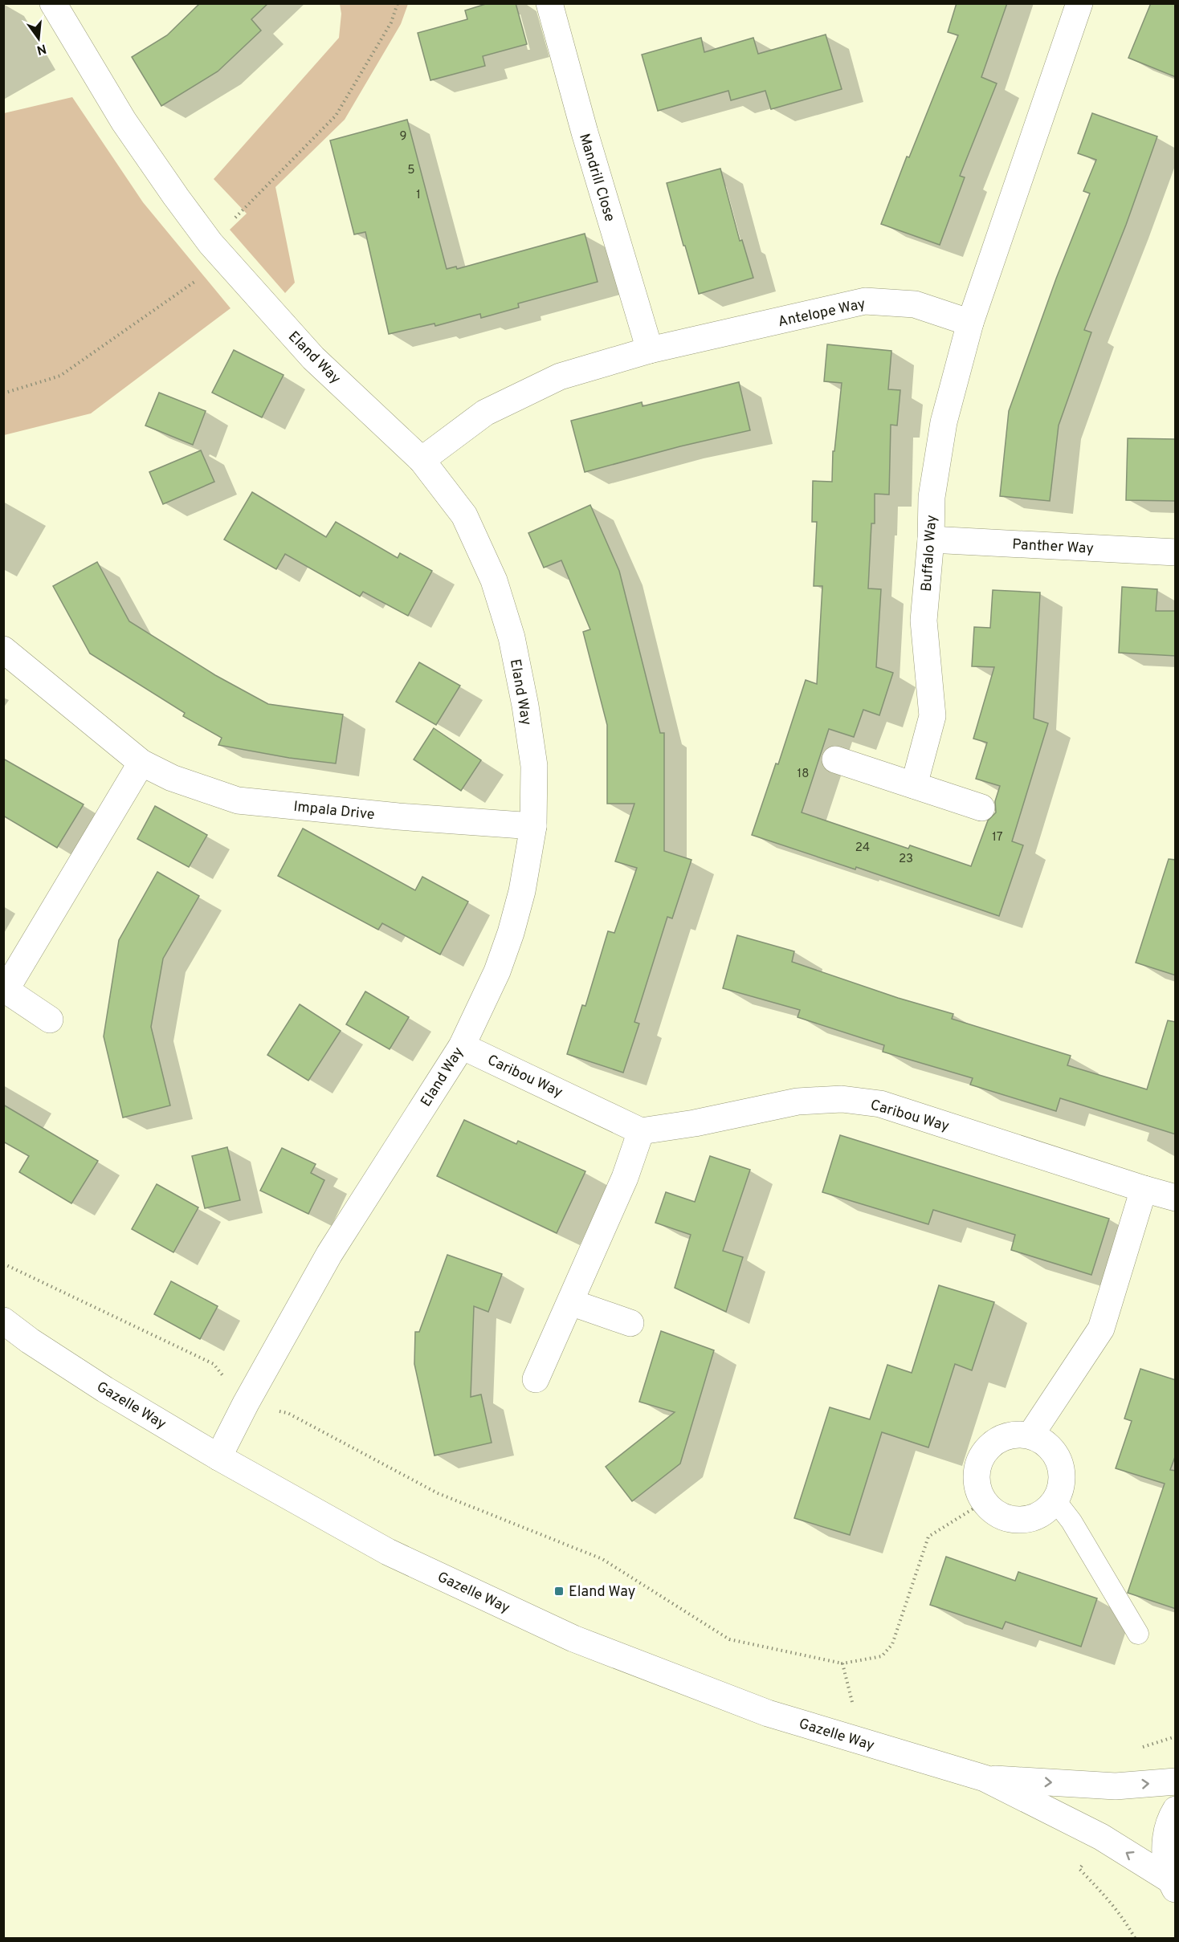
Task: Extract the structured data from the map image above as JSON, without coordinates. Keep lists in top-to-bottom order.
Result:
{
  "streets": {
    "street": [
      "Mandrill Close",
      "Antelope Way",
      "Eland Way",
      "Panther Way",
      "Buffalo Way",
      "Impala Drive",
      "Caribou Way",
      "Gazelle Way"
    ]
  },
  "crossings": [
    ["Mandrill Close", "Antelope Way"],
    ["Antelope Way", "Eland Way"],
    ["Antelope Way", "Buffalo Way"],
    ["Eland Way", "Impala Drive"],
    ["Eland Way", "Caribou Way"],
    ["Eland Way", "Gazelle Way"],
    ["Panther Way", "Buffalo Way"]
  ],
  "places": {
    "transit": ["Eland Way"]
  },
  "house_numbers": [
    "9",
    "5",
    "1",
    "18",
    "17",
    "24",
    "23"
  ],
  "north": "bottom"
}
